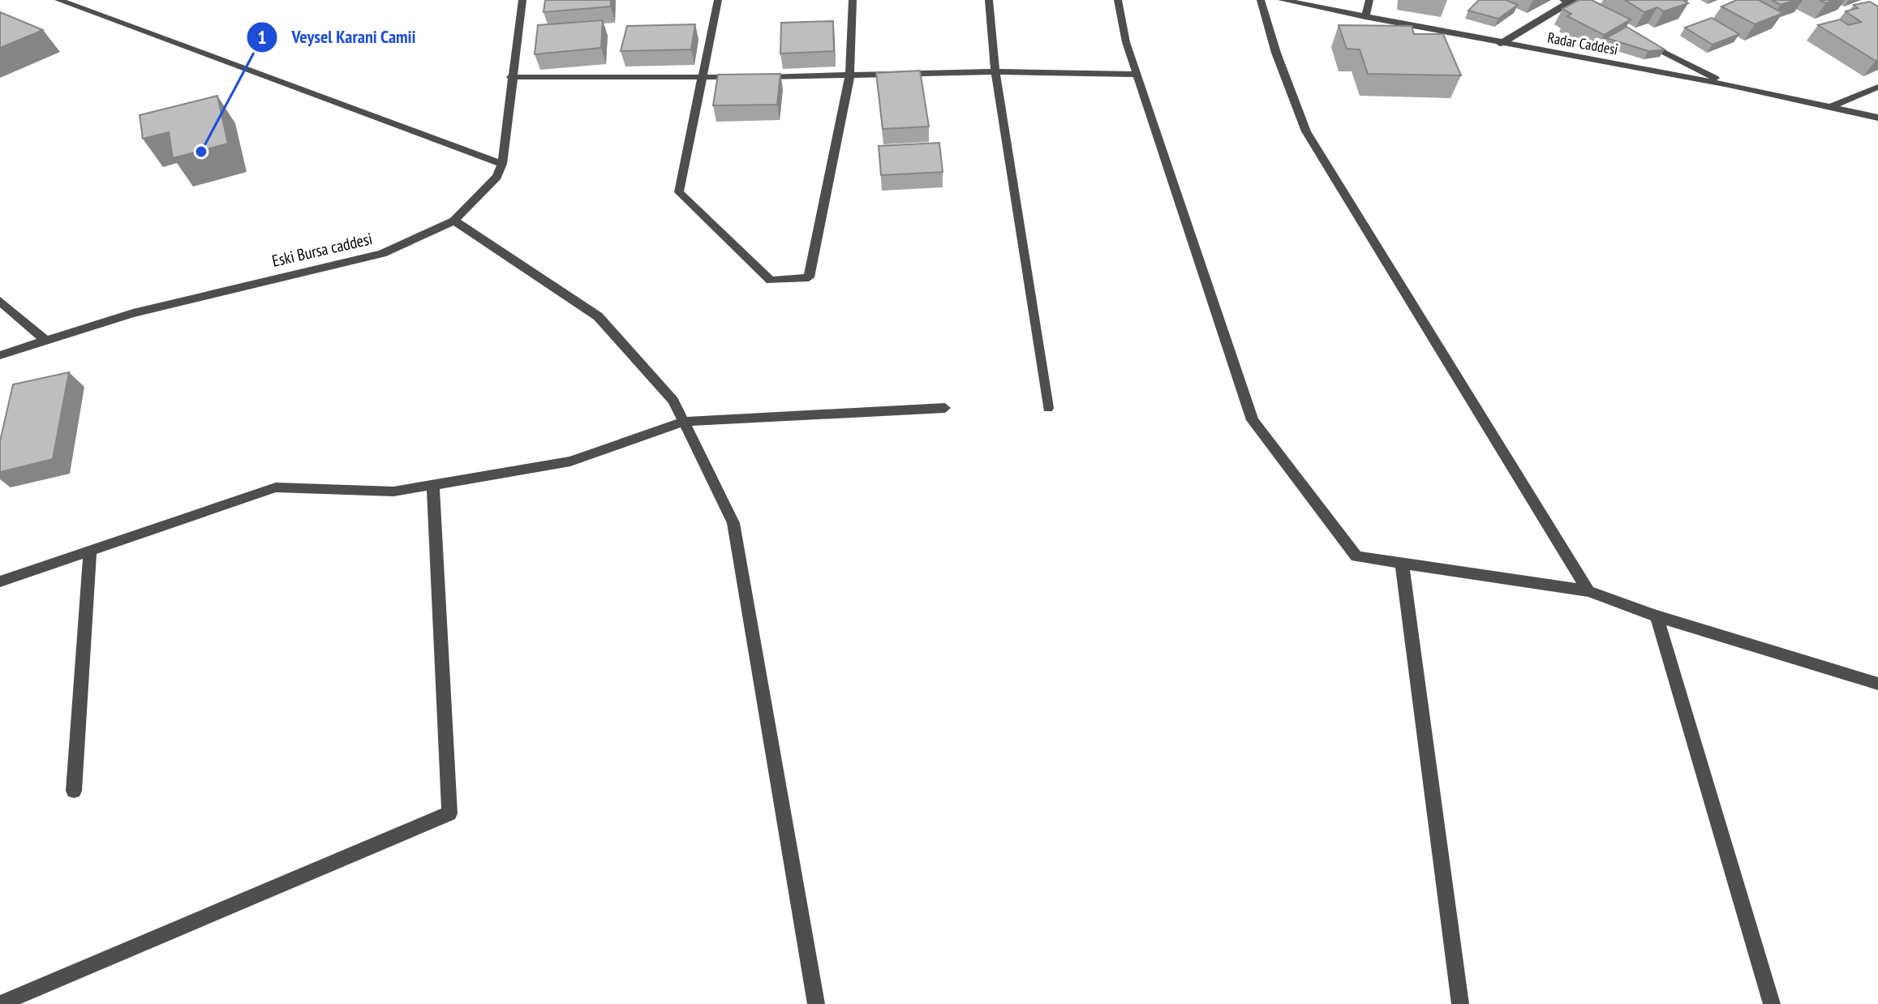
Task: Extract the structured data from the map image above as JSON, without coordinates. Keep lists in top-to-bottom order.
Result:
{
  "streets": {
    "street": ["Radar Caddesi", "Eski Bursa caddesi"]
  },
  "places": ["Veysel Karani Camii"]
}
